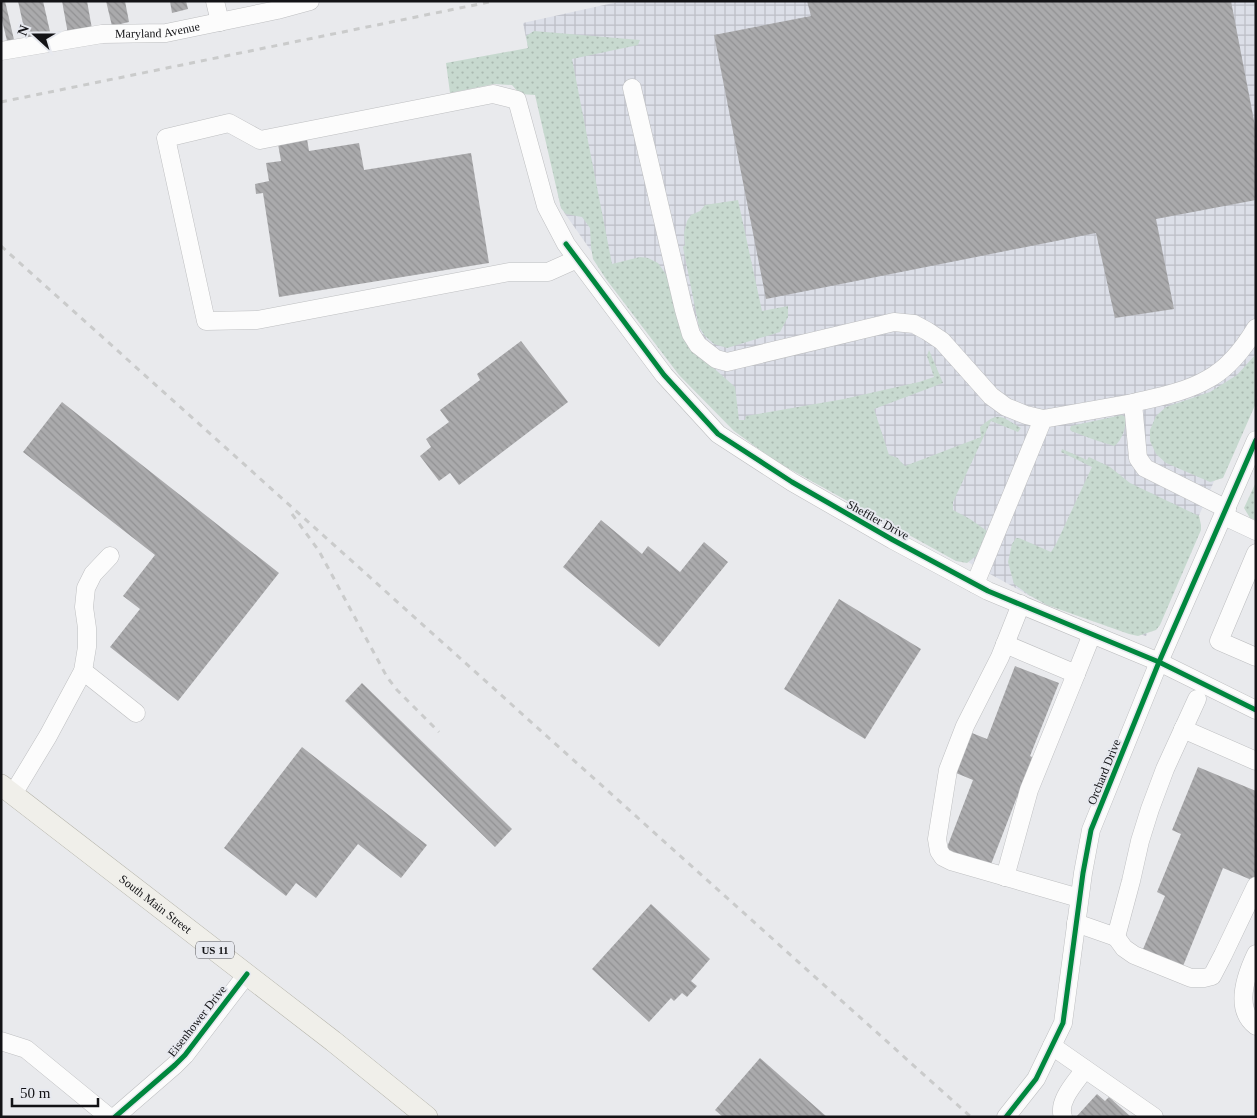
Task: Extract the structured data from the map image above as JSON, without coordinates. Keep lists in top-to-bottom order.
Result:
{
  "streets": {
    "main road": ["South Main Street", "US 11"],
    "street": [
      "Maryland Avenue",
      "Sheffler Drive",
      "Orchard Drive",
      "Eisenhower Drive"
    ]
  },
  "crossings": [
    ["Sheffler Drive", "Orchard Drive"],
    ["South Main Street", "Eisenhower Drive"]
  ],
  "scale_bar": "50 m",
  "north": "left"
}
